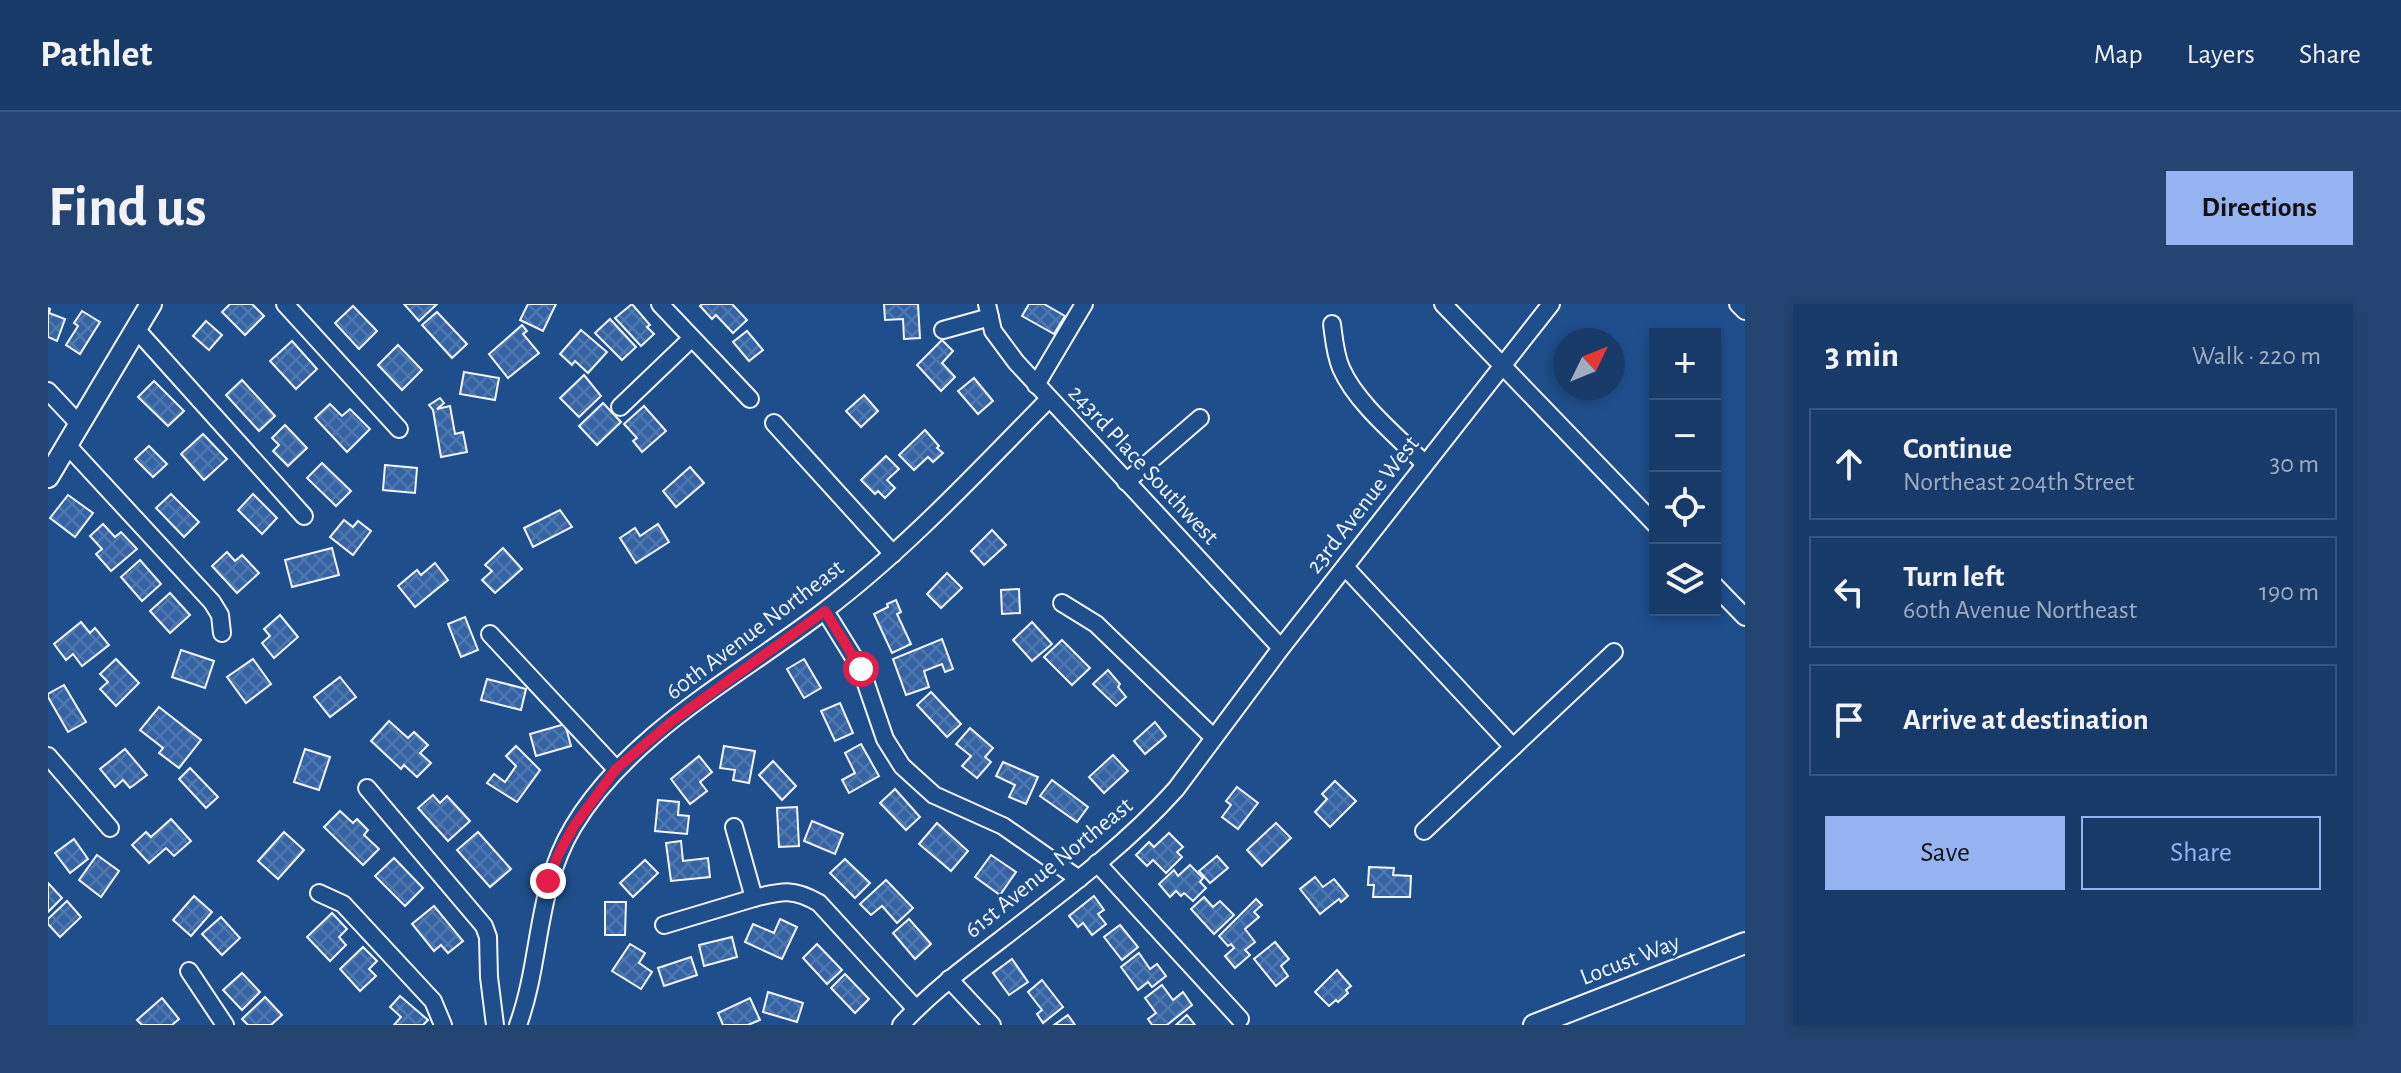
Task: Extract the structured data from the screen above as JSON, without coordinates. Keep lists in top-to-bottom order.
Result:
{
  "streets": {
    "main road": ["Locust Way"],
    "street": [
      "243rd Place Southwest",
      "23rd Avenue West",
      "60th Avenue Northeast",
      "61st Avenue Northeast"
    ]
  },
  "crossings": [
    ["243rd Place Southwest", "23rd Avenue West"],
    ["243rd Place Southwest", "60th Avenue Northeast"],
    ["23rd Avenue West", "61st Avenue Northeast"]
  ],
  "north": "top right",
  "page": {
    "header": "Pathlet",
    "nav": ["Map", "Layers", "Share"],
    "buttons": [
      "Directions",
      ["Save", "Share"]
    ],
    "title": "Find us",
    "heading": ["3 min", "Walk · 220 m"],
    "map_buttons": ["+", "−"],
    "list": [
      ["Continue", "Northeast 204th Street", "30 m"],
      ["Turn left", "60th Avenue Northeast", "190 m"],
      "Arrive at destination"
    ]
  }
}
